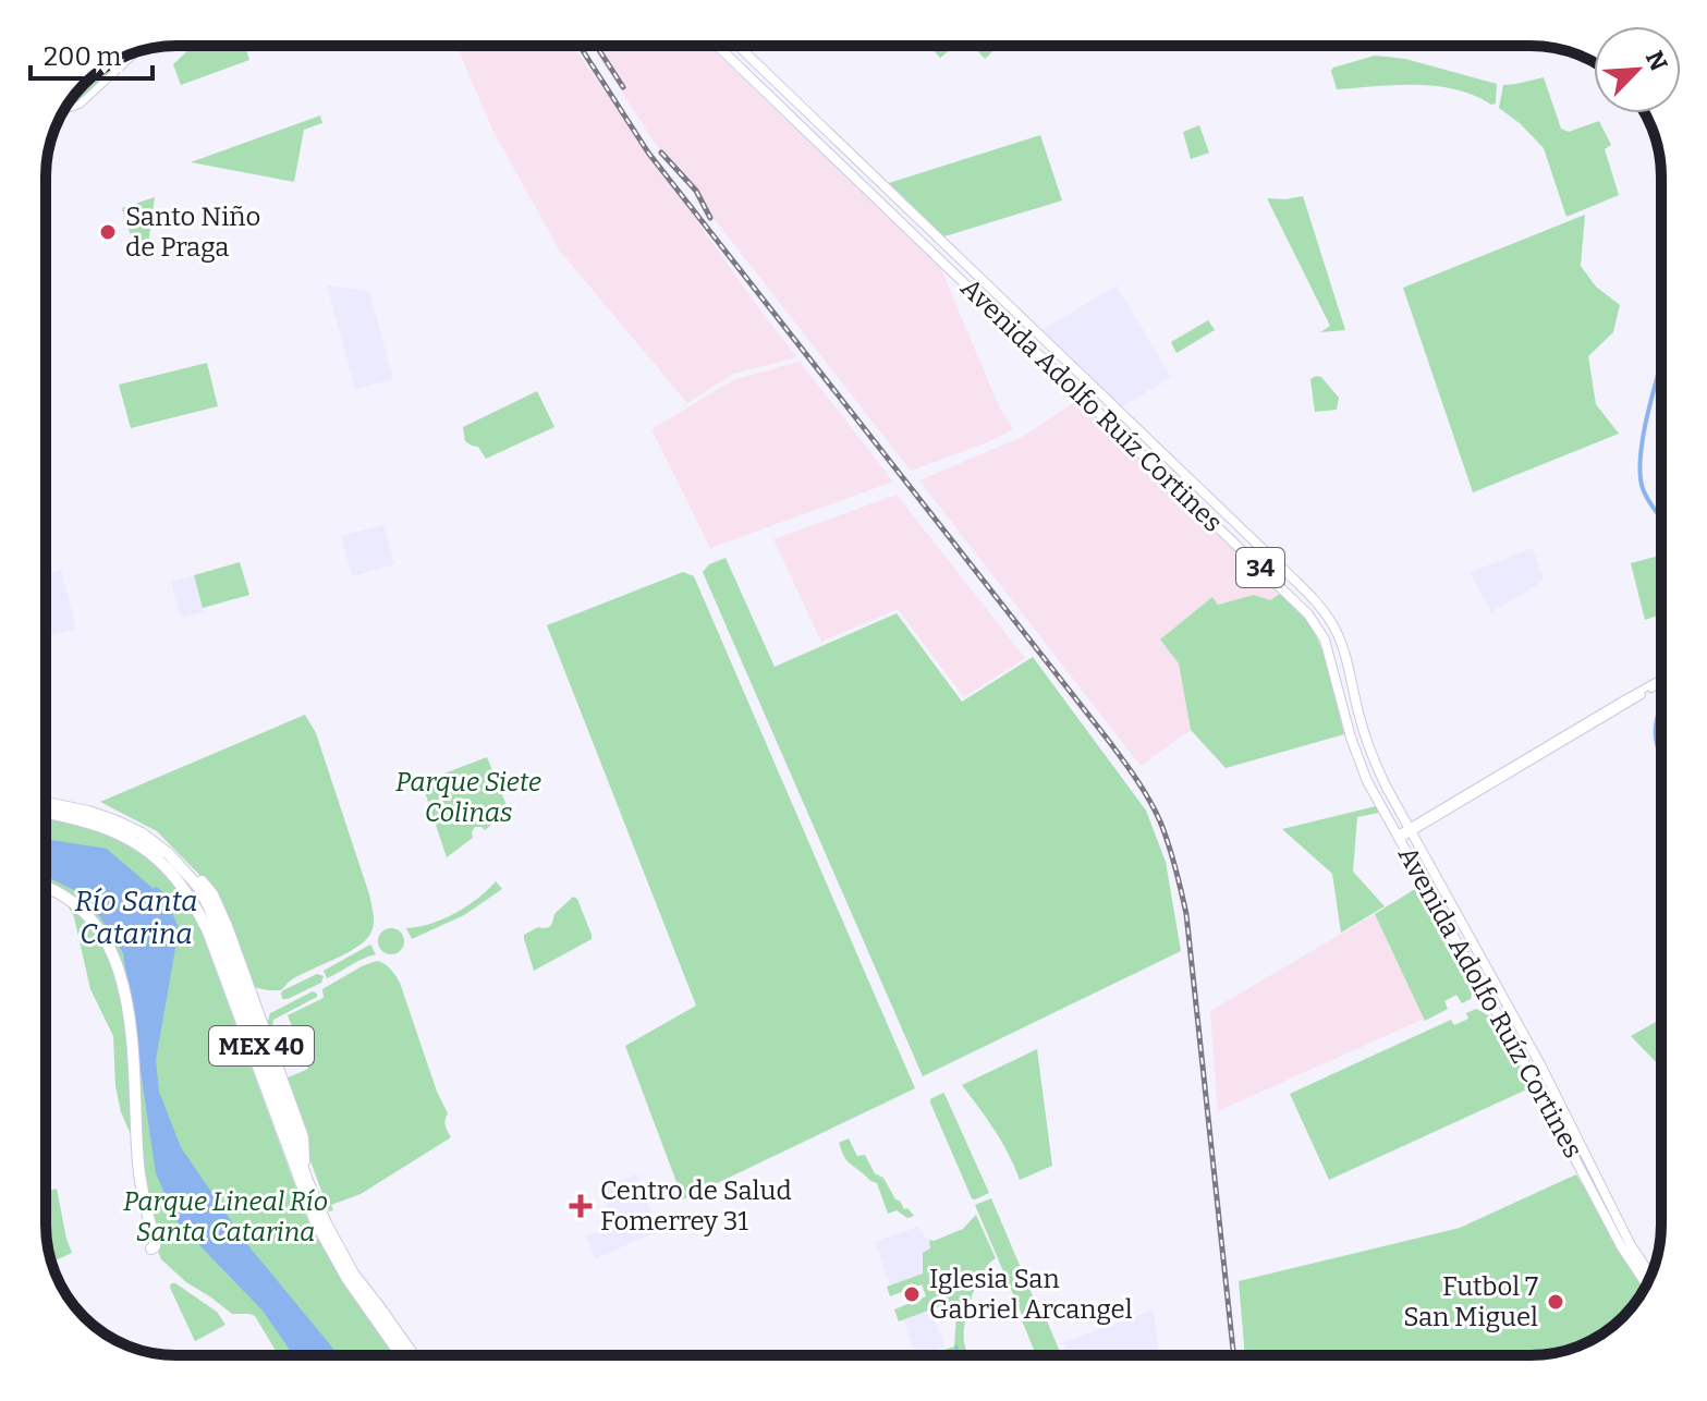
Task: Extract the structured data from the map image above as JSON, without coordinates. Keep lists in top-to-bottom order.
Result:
{
  "streets": {
    "highway": ["MEX 40"],
    "main road": ["Avenida Adolfo Ruíz Cortines", "34"]
  },
  "water": ["Río Santa Catarina"],
  "parks": ["Parque Siete Colinas", "Parque Lineal Río Santa Catarina"],
  "places": {
    "other": ["Santo Niño de Praga", "Iglesia San Gabriel Arcangel", "Futbol 7 San Miguel"],
    "health": ["Centro de Salud Fomerrey 31"]
  },
  "scale_bar": "200 m",
  "north": "top right"
}
